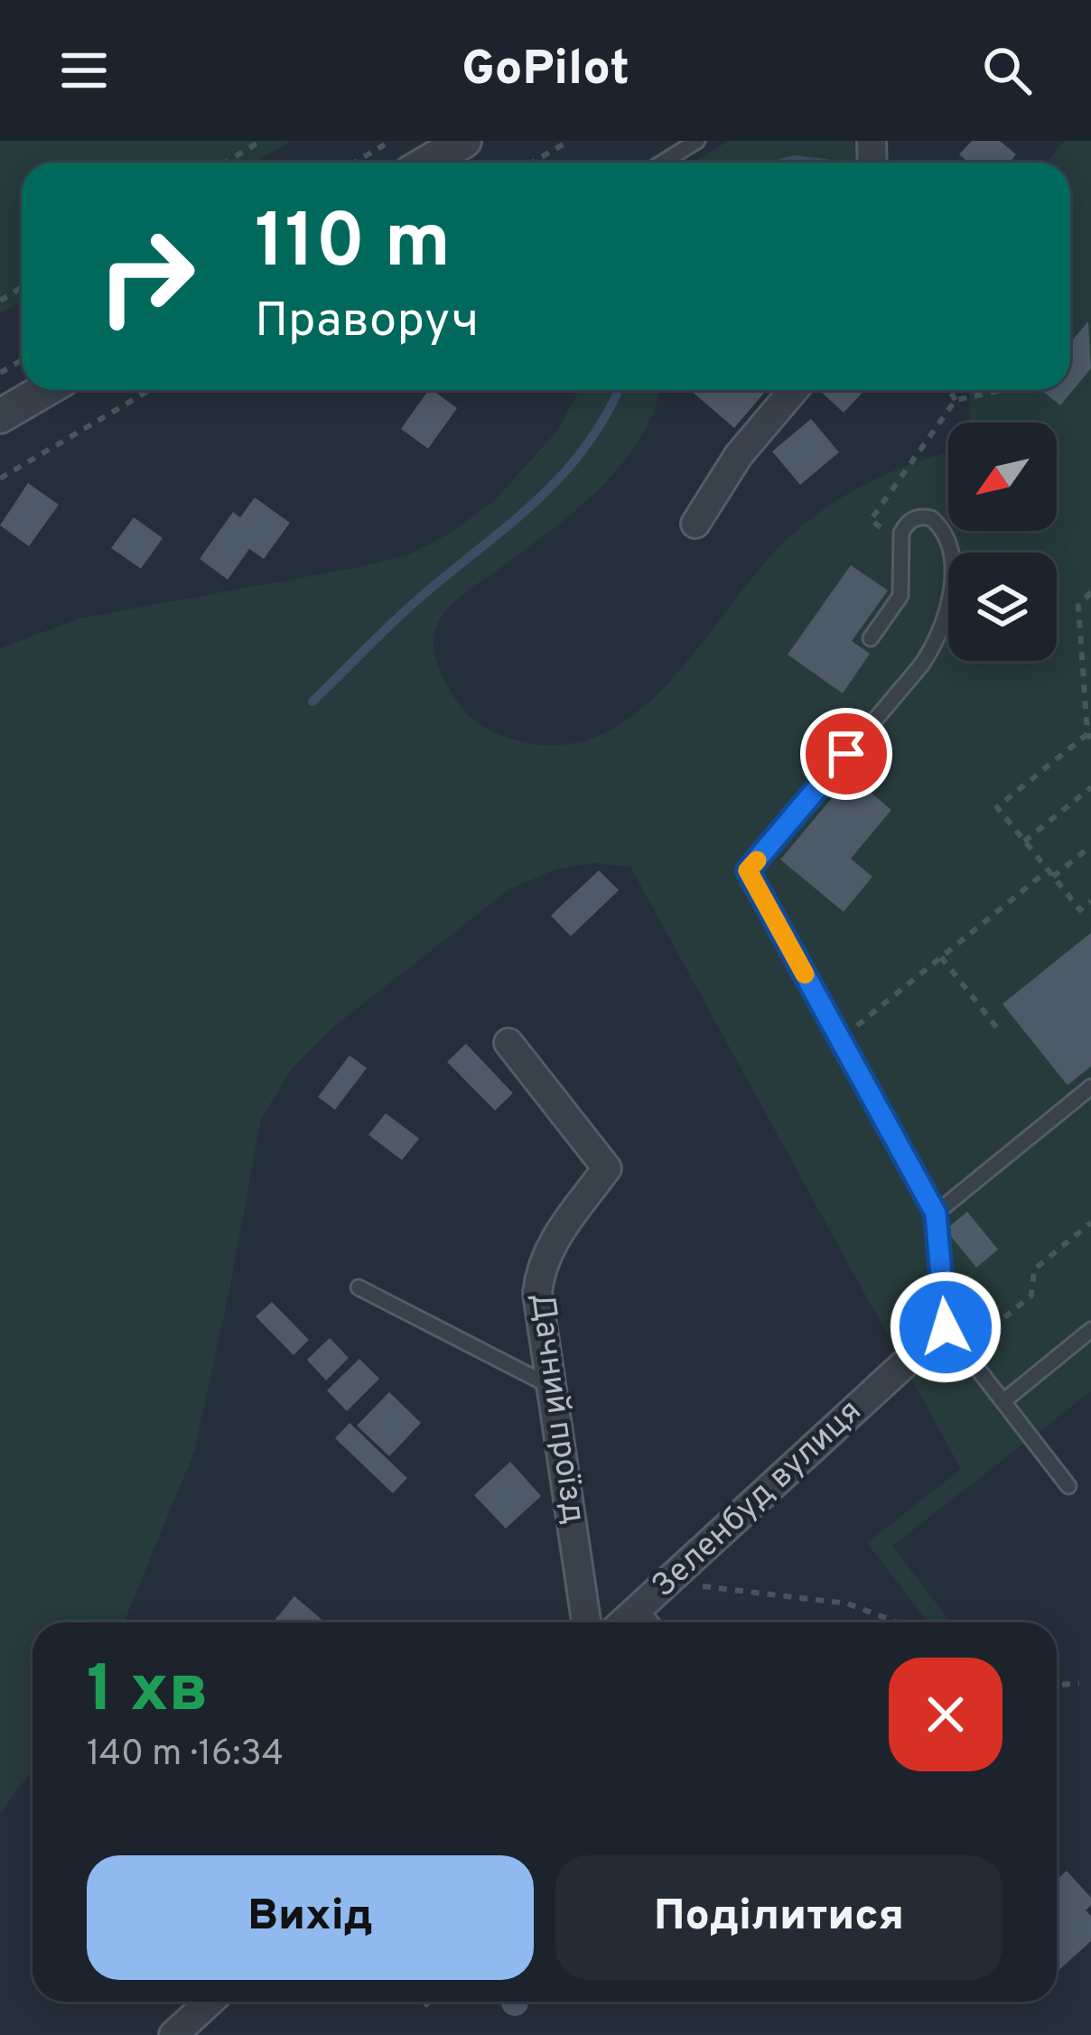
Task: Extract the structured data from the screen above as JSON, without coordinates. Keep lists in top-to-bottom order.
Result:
{
  "streets": {
    "street": ["Дачний проїзд", "Зеленбуд вулиця"]
  },
  "north": "bottom left",
  "page": {
    "header": "GoPilot",
    "turn": ["110 m", "Праворуч"],
    "heading": ["1 хв", "140 m · 16:34"],
    "buttons": ["Вихід", "Поділитися"]
  }
}
